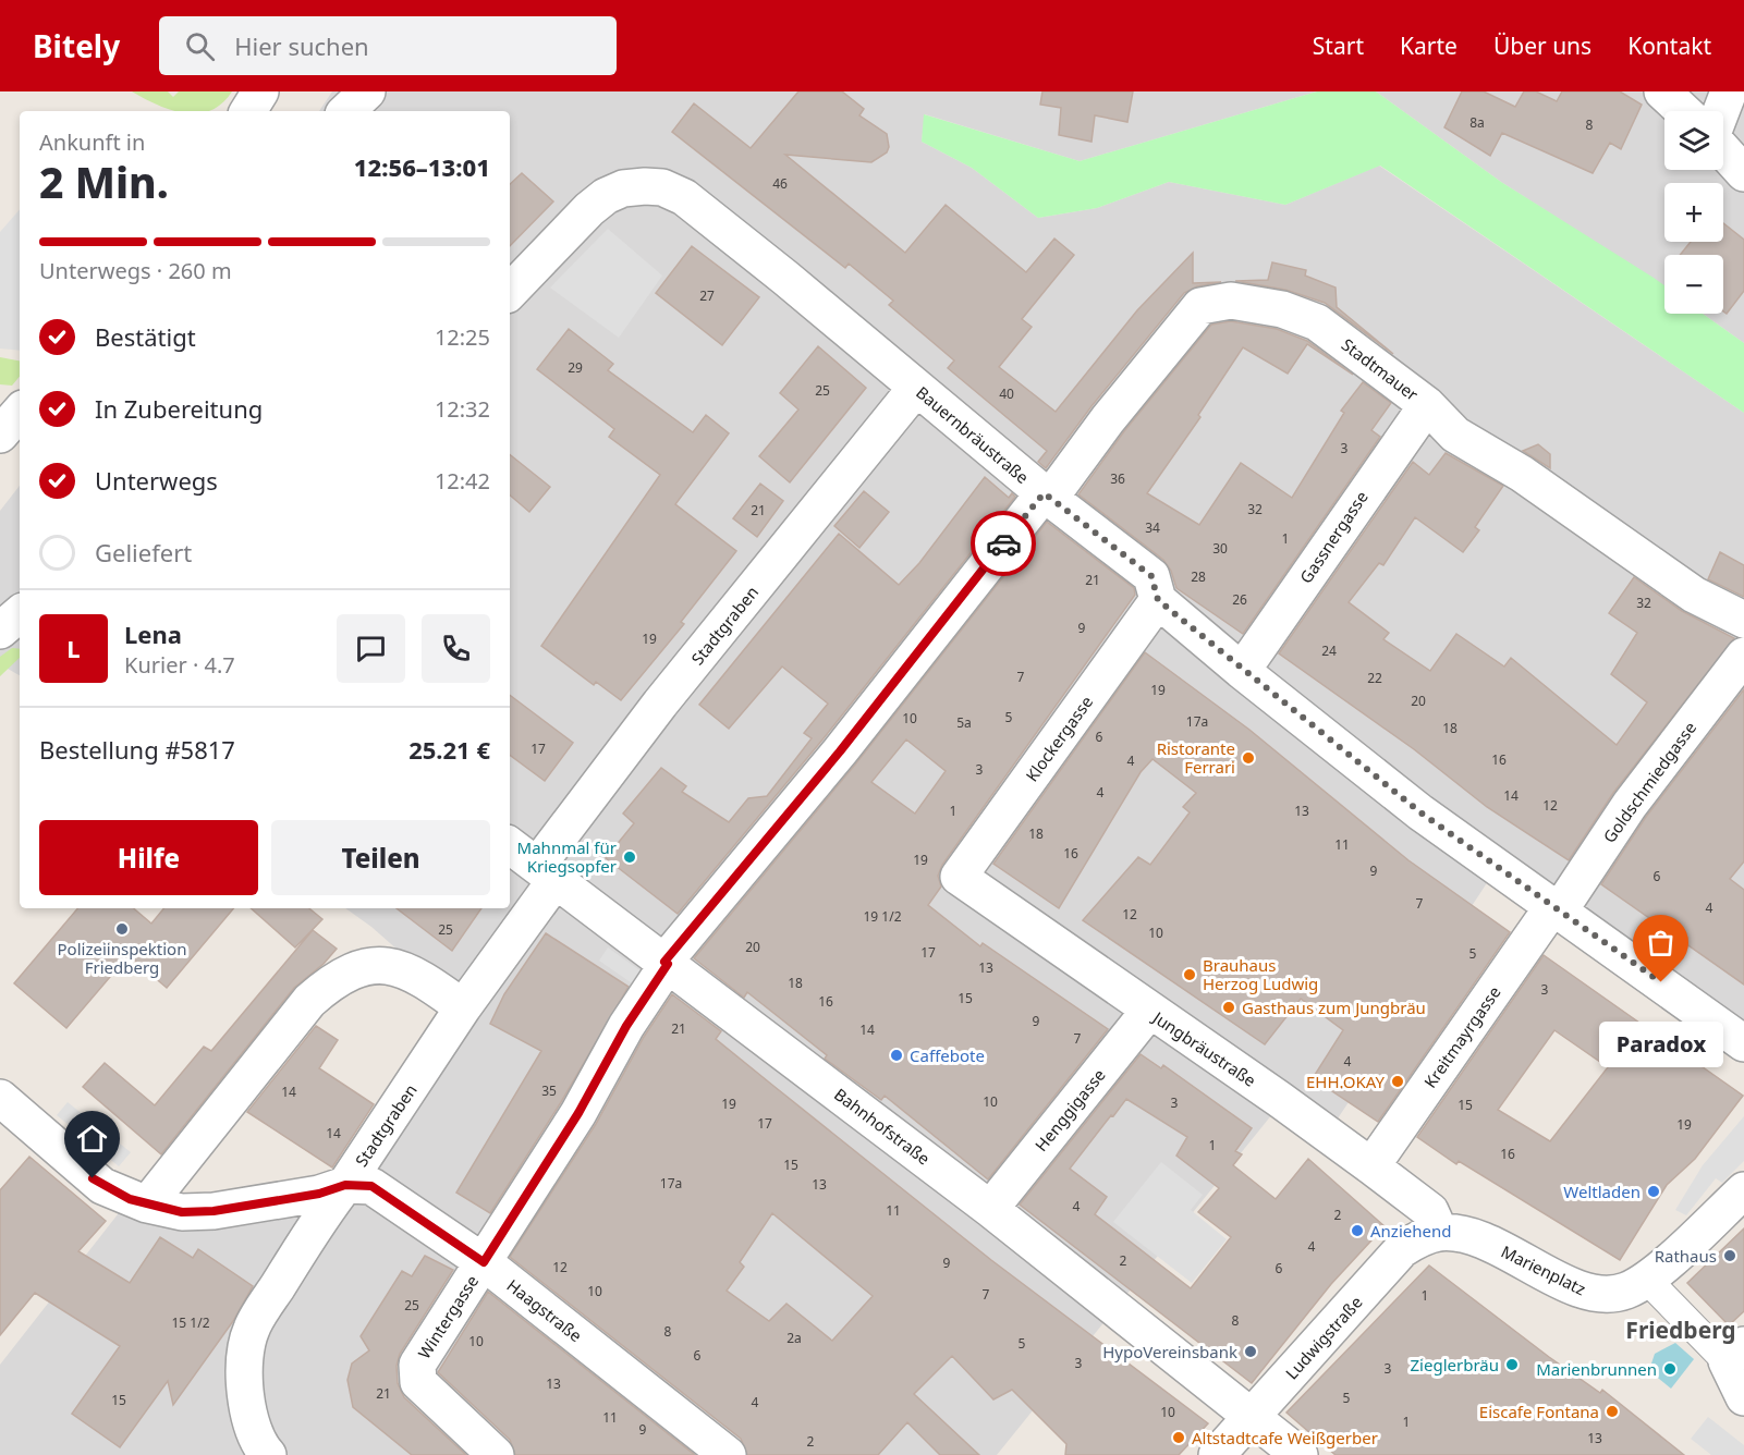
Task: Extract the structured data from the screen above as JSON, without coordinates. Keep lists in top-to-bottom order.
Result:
{
  "streets": {
    "street": [
      "Stadtmauer",
      "Bauernbräustraße",
      "Gassnergasse",
      "Stadtgraben",
      "Klockergasse",
      "Goldschmiedgasse",
      "Kreitmayrgasse",
      "Jungbräustraße",
      "Henggigasse",
      "Bahnhofstraße",
      "Marienplatz",
      "Haagstraße",
      "Wintergasse",
      "Ludwigstraße"
    ]
  },
  "crossings": [
    ["Stadtmauer", "Bauernbräustraße"],
    ["Stadtmauer", "Gassnergasse"],
    ["Stadtmauer", "Bahnhofstraße"],
    ["Stadtmauer", "Wintergasse"],
    ["Bauernbräustraße", "Gassnergasse"],
    ["Bauernbräustraße", "Stadtgraben"],
    ["Bauernbräustraße", "Klockergasse"],
    ["Bauernbräustraße", "Goldschmiedgasse"],
    ["Bauernbräustraße", "Kreitmayrgasse"],
    ["Stadtgraben", "Bahnhofstraße"],
    ["Stadtgraben", "Haagstraße"],
    ["Klockergasse", "Jungbräustraße"],
    ["Goldschmiedgasse", "Kreitmayrgasse"],
    ["Kreitmayrgasse", "Jungbräustraße"],
    ["Jungbräustraße", "Henggigasse"],
    ["Jungbräustraße", "Marienplatz"],
    ["Jungbräustraße", "Ludwigstraße"],
    ["Henggigasse", "Bahnhofstraße"],
    ["Bahnhofstraße", "Wintergasse"],
    ["Bahnhofstraße", "Ludwigstraße"],
    ["Marienplatz", "Ludwigstraße"],
    ["Haagstraße", "Wintergasse"]
  ],
  "districts": ["Friedberg"],
  "places": [
    "Ristorante Ferrari",
    "Mahnmal für Kriegsopfer",
    "Polizeiinspektion Friedberg",
    "Brauhaus Herzog Ludwig",
    "Paradox",
    "Gasthaus zum Jungbräu",
    "Caffebote",
    "EHH.OKAY",
    "Weltladen",
    "Anziehend",
    "Rathaus",
    "HypoVereinsbank",
    "Zieglerbräu",
    "Marienbrunnen",
    "Eiscafe Fontana",
    "Altstadtcafe Weißgerber"
  ],
  "house_numbers": [
    "8a",
    "8",
    "46",
    "27",
    "29",
    "25",
    "40",
    "3",
    "36",
    "32",
    "21",
    "34",
    "1",
    "30",
    "28",
    "21",
    "26",
    "32",
    "9",
    "19",
    "24",
    "7",
    "22",
    "19",
    "20",
    "5",
    "10",
    "17a",
    "5a",
    "18",
    "6",
    "17",
    "16",
    "4",
    "3",
    "4",
    "14",
    "12",
    "1",
    "13",
    "18",
    "11",
    "16",
    "19",
    "9",
    "6",
    "7",
    "4",
    "12",
    "19 1/2",
    "25",
    "10",
    "20",
    "17",
    "5",
    "13",
    "18",
    "3",
    "15",
    "16",
    "9",
    "21",
    "14",
    "7",
    "4",
    "35",
    "14",
    "10",
    "3",
    "19",
    "15",
    "17",
    "19",
    "14",
    "1",
    "16",
    "15",
    "17a",
    "13",
    "4",
    "11",
    "2",
    "4",
    "2",
    "9",
    "12",
    "6",
    "10",
    "7",
    "1",
    "25",
    "8",
    "15 1/2",
    "8",
    "2a",
    "10",
    "5",
    "6",
    "3",
    "3",
    "13",
    "21",
    "5",
    "15",
    "4",
    "10",
    "11",
    "1",
    "9",
    "13",
    "2"
  ],
  "page": {
    "header": "Bitely",
    "search": "Hier suchen",
    "nav": [
      "Start",
      "Karte",
      "Über uns",
      "Kontakt"
    ],
    "map_buttons": ["+", "−"],
    "heading": ["2 Min.", "Ankunft in", "12:56–13:01"],
    "panel": [
      "Lena",
      "Kurier · 4.7",
      "Bestellung #5817",
      "25.21 €"
    ],
    "bar": "Unterwegs · 260 m",
    "list": [
      ["Bestätigt", "12:25"],
      ["In Zubereitung", "12:32"],
      ["Unterwegs", "12:42"],
      "Geliefert"
    ],
    "round": "L",
    "buttons": ["Hilfe", "Teilen"],
    "bubble": "Paradox"
  }
}
